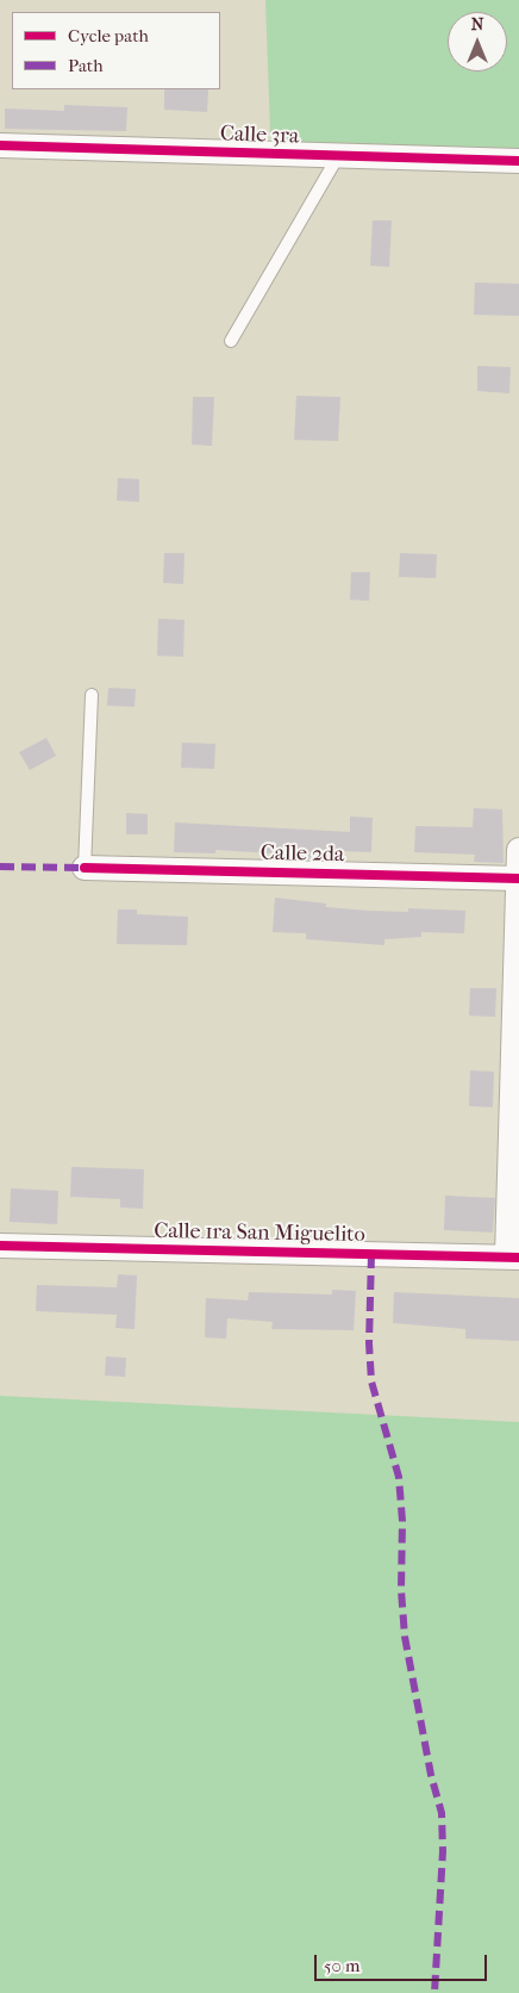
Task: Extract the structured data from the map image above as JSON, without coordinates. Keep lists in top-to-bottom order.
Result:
{
  "streets": {
    "street": ["Calle 3ra", "Calle 2da", "Calle 1ra San Miguelito"]
  },
  "legend": ["Cycle path", "Path"],
  "scale_bar": "50 m",
  "north": "top"
}
